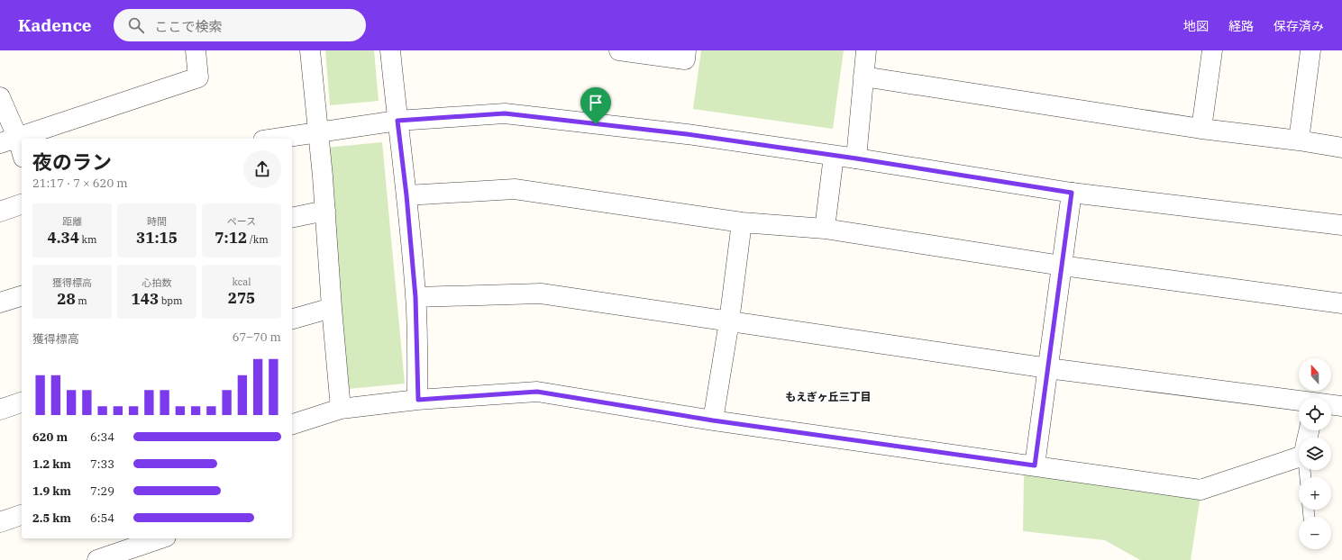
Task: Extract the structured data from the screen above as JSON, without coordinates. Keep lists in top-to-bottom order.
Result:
{
  "districts": ["もえぎヶ丘三丁目"],
  "north": "top",
  "page": {
    "header": "Kadence",
    "search": "ここで検索",
    "nav": ["地図", "経路", "保存済み"],
    "heading": ["夜のラン", "21:17 · 7 × 620 m"],
    "stats": [
      ["距離", "4.34 km"],
      ["時間", "31:15"],
      ["ペース", "7:12 /km"],
      ["獲得標高", "28 m"],
      ["心拍数", "143 bpm"],
      ["kcal", "275"]
    ],
    "chart": ["獲得標高", "67–70 m"],
    "map_buttons": ["+", "−"],
    "list": [
      {
        "name": "620 m",
        "note": "6:34"
      },
      {
        "name": "1.2 km",
        "note": "7:33"
      },
      {
        "name": "1.9 km",
        "note": "7:29"
      },
      {
        "name": "2.5 km",
        "note": "6:54"
      }
    ]
  }
}
